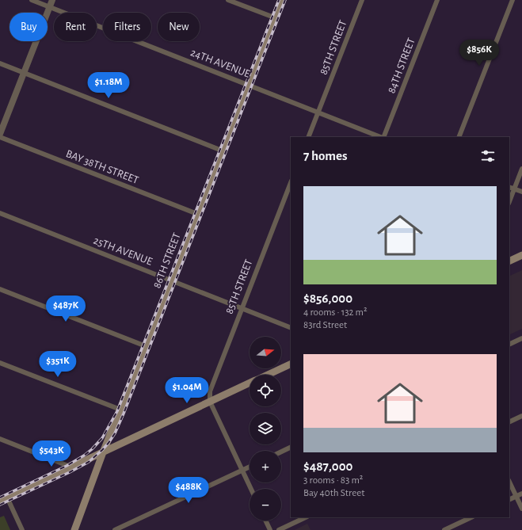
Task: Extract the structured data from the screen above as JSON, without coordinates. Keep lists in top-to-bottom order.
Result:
{
  "streets": {
    "main road": ["86TH STREET"],
    "street": [
      "85TH STREET",
      "24TH AVENUE",
      "84TH STREET",
      "BAY 38TH STREET",
      "25TH AVENUE"
    ]
  },
  "crossings": [
    ["85TH STREET", "24TH AVENUE"],
    ["85TH STREET", "25TH AVENUE"],
    ["24TH AVENUE", "86TH STREET"],
    ["BAY 38TH STREET", "86TH STREET"],
    ["25TH AVENUE", "86TH STREET"]
  ],
  "north": "right",
  "page": {
    "chip": [
      "Buy",
      "Rent",
      "Filters",
      "New"
    ],
    "price": [
      "$856K",
      "$1.18M",
      "$487K",
      "$351K",
      "$1.04M",
      "$543K",
      "$488K"
    ],
    "heading": "7 homes",
    "list": [
      {
        "name": "$856,000",
        "note": "4 rooms · 132 m² · 83rd Street"
      },
      {
        "name": "$487,000",
        "note": "3 rooms · 83 m² · Bay 40th Street"
      }
    ],
    "map_buttons": ["+", "−"]
  }
}
